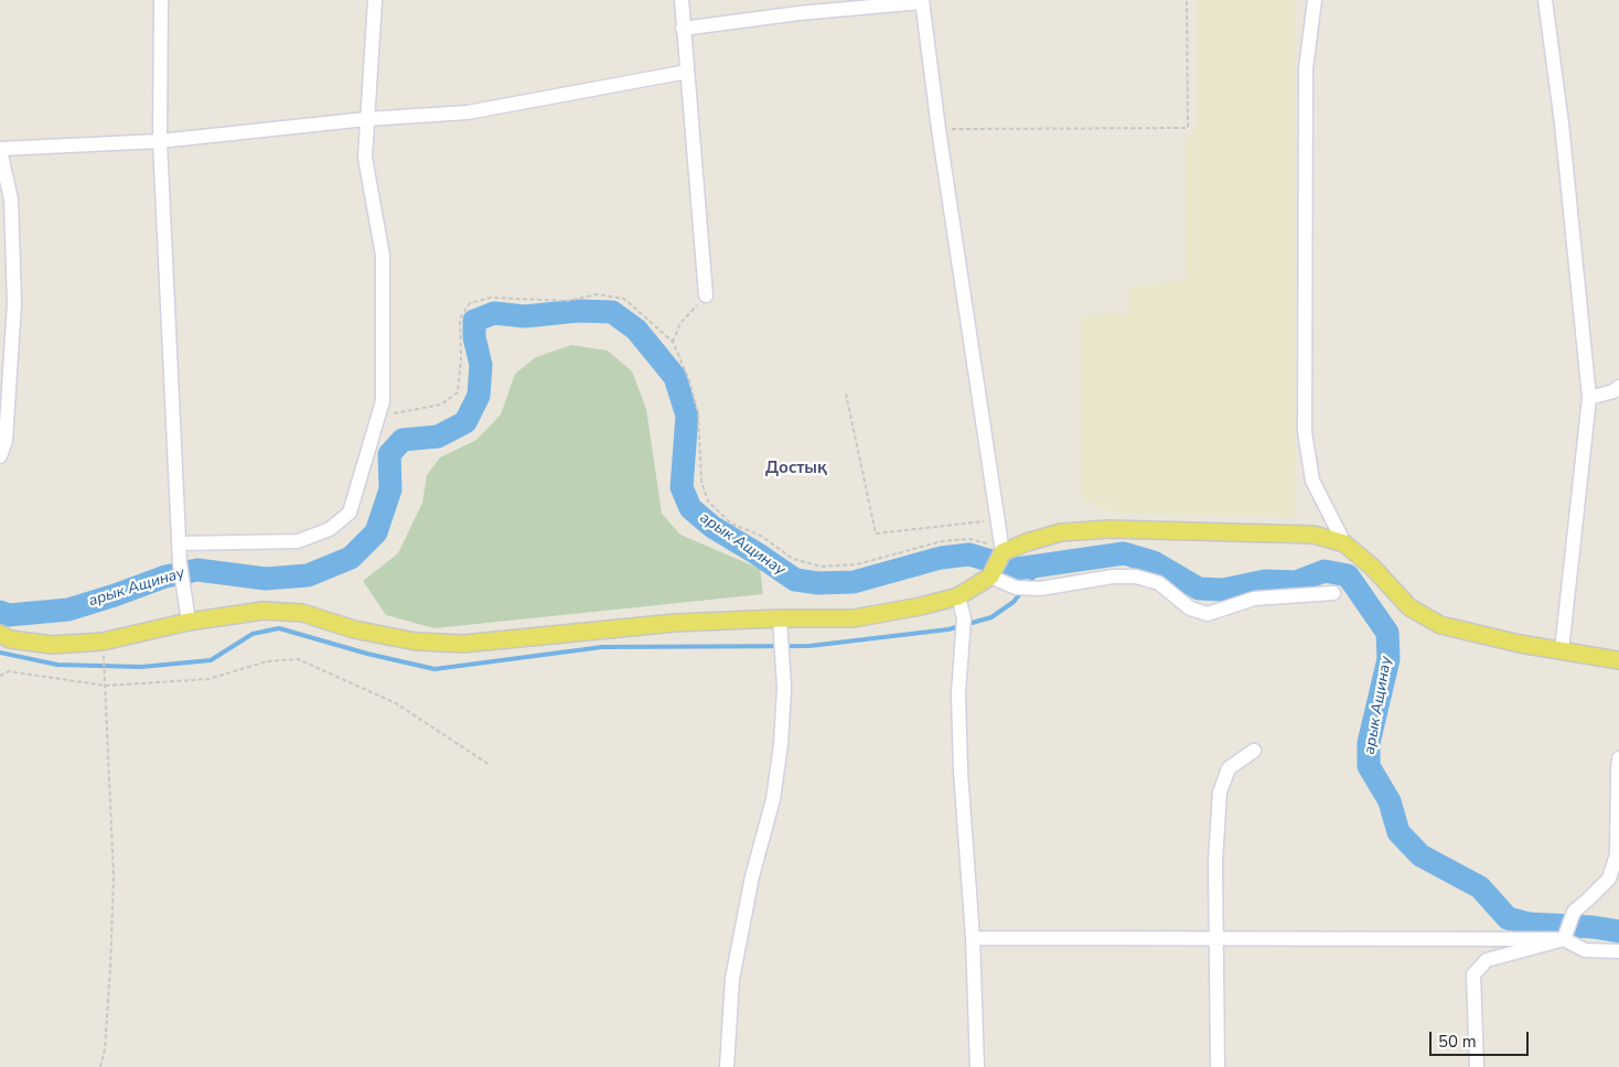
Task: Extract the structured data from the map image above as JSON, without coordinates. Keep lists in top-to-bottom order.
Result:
{
  "districts": ["Достық"],
  "water": ["арык Ащинау"],
  "scale_bar": "50 m"
}
